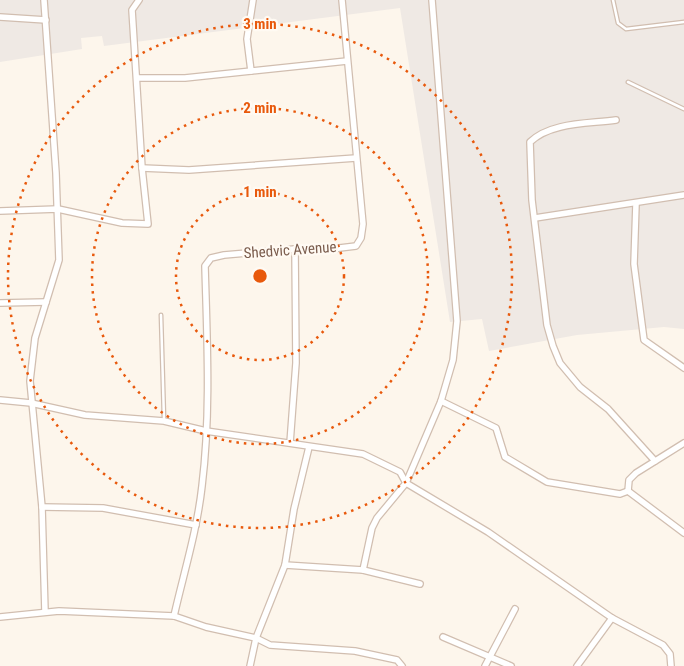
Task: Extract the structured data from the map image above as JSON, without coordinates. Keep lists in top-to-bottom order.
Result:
{
  "streets": {
    "street": ["Shedvic Avenue"]
  },
  "rings": ["3 min", "2 min", "1 min"]
}
